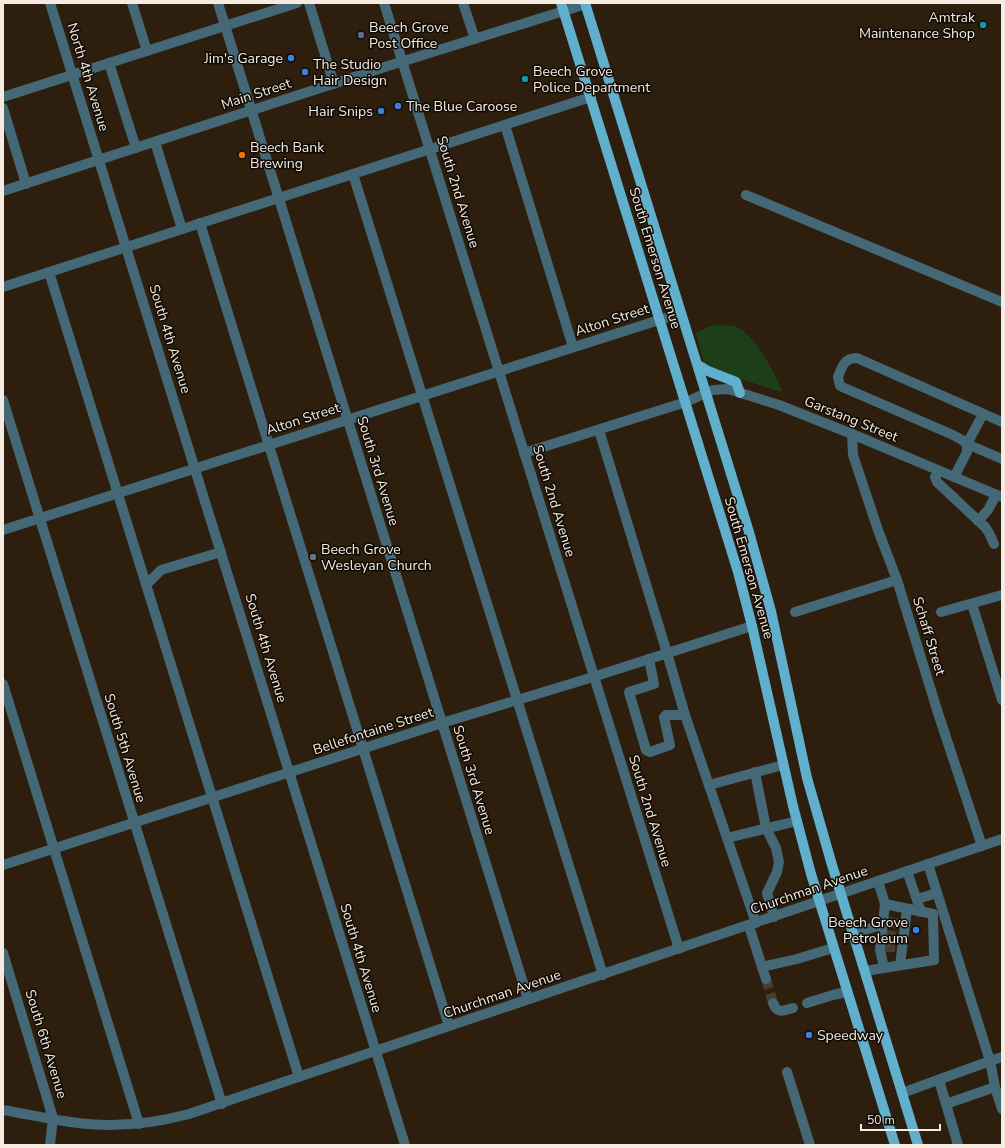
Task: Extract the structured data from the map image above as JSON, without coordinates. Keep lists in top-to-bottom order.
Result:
{
  "streets": {
    "main road": ["South Emerson Avenue"],
    "street": [
      "North 4th Avenue",
      "Main Street",
      "South 2nd Avenue",
      "Alton Street",
      "South 4th Avenue",
      "Garstang Street",
      "South 3rd Avenue",
      "Schaff Street",
      "Bellefontaine Street",
      "South 5th Avenue",
      "Churchman Avenue",
      "South 6th Avenue"
    ]
  },
  "crossings": [
    ["North 4th Avenue", "Main Street"],
    ["North 4th Avenue", "South 4th Avenue"],
    ["Main Street", "South 2nd Avenue"],
    ["Main Street", "South Emerson Avenue"],
    ["Main Street", "South 4th Avenue"],
    ["Main Street", "South 3rd Avenue"],
    ["South 2nd Avenue", "Alton Street"],
    ["South 2nd Avenue", "Garstang Street"],
    ["South 2nd Avenue", "Bellefontaine Street"],
    ["South 2nd Avenue", "Churchman Avenue"],
    ["South Emerson Avenue", "Alton Street"],
    ["South Emerson Avenue", "Garstang Street"],
    ["South Emerson Avenue", "Bellefontaine Street"],
    ["South Emerson Avenue", "Churchman Avenue"],
    ["Alton Street", "South 4th Avenue"],
    ["Alton Street", "South 3rd Avenue"],
    ["Alton Street", "South 5th Avenue"],
    ["South 4th Avenue", "Bellefontaine Street"],
    ["South 4th Avenue", "Churchman Avenue"],
    ["Garstang Street", "Schaff Street"],
    ["South 3rd Avenue", "Bellefontaine Street"],
    ["South 3rd Avenue", "Churchman Avenue"],
    ["Schaff Street", "Churchman Avenue"],
    ["Bellefontaine Street", "South 5th Avenue"],
    ["South 5th Avenue", "Churchman Avenue"],
    ["Churchman Avenue", "South 6th Avenue"]
  ],
  "places": [
    "Amtrak Maintenance Shop",
    "Beech Grove Post Office",
    "Jim's Garage",
    "The Studio Hair Design",
    "Beech Grove Police Department",
    "The Blue Caroose",
    "Hair Snips",
    "Beech Bank Brewing",
    "Beech Grove Wesleyan Church",
    "Beech Grove Petroleum",
    "Speedway"
  ],
  "scale_bar": "50 m"
}
